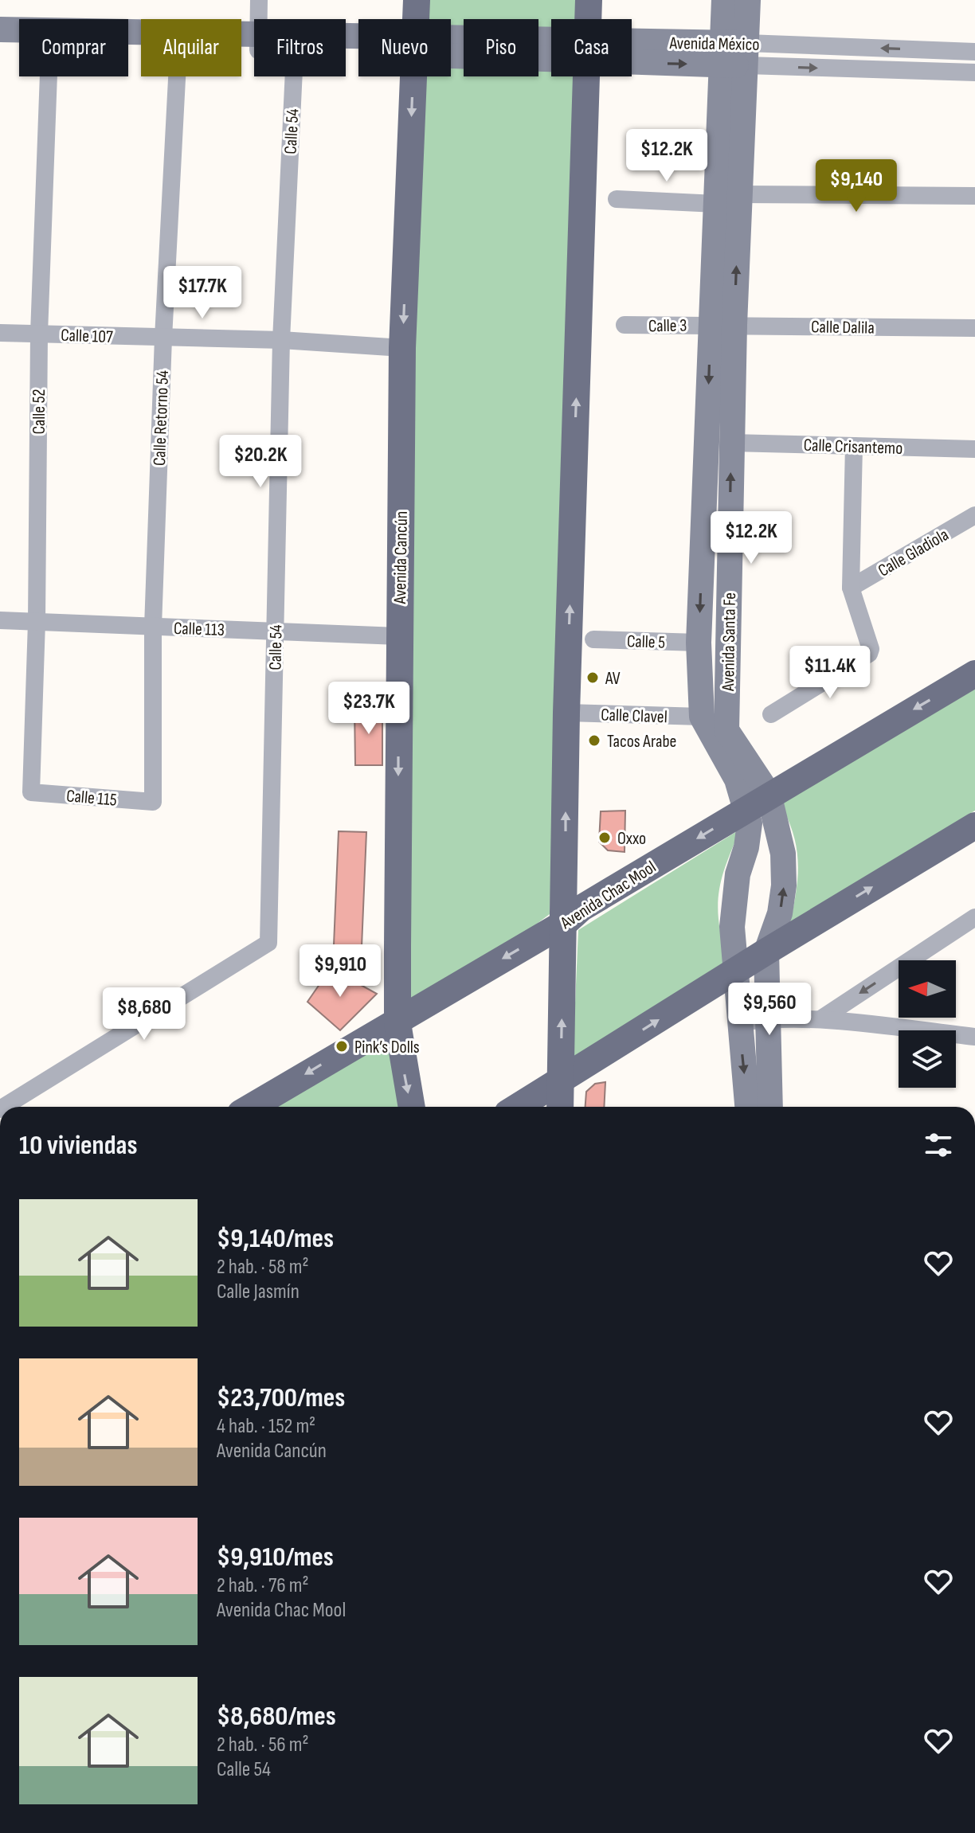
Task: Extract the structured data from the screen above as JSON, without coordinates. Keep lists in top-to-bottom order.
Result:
{
  "streets": {
    "main road": ["Avenida Cancún", "Avenida Chac Mool"],
    "street": [
      "Avenida México",
      "Calle 54",
      "Calle 3",
      "Calle Dalila",
      "Calle 107",
      "Calle 52",
      "Calle Retorno 54",
      "Calle Crisantemo",
      "Calle Gladiola",
      "Calle 113",
      "Calle 5",
      "Avenida Santa Fe",
      "Calle Clavel",
      "Calle 115"
    ]
  },
  "crossings": [
    ["Avenida México", "Avenida Santa Fe"],
    ["Calle 54", "Calle 107"],
    ["Calle 54", "Calle 113"],
    ["Calle 3", "Calle Dalila"],
    ["Calle 3", "Avenida Santa Fe"],
    ["Calle Dalila", "Avenida Santa Fe"],
    ["Calle 107", "Calle 52"],
    ["Calle 107", "Calle Retorno 54"],
    ["Calle 107", "Avenida Cancún"],
    ["Calle 52", "Calle 113"],
    ["Calle 52", "Calle 115"],
    ["Calle Retorno 54", "Calle 113"],
    ["Calle Retorno 54", "Calle 115"],
    ["Calle Crisantemo", "Calle Gladiola"],
    ["Calle Crisantemo", "Avenida Santa Fe"],
    ["Avenida Cancún", "Calle 113"],
    ["Avenida Cancún", "Avenida Chac Mool"],
    ["Calle 5", "Avenida Santa Fe"],
    ["Avenida Santa Fe", "Calle Clavel"],
    ["Avenida Santa Fe", "Avenida Chac Mool"]
  ],
  "places": [
    "AV",
    "Tacos Arabe",
    "Oxxo",
    "Pink’s Dolls"
  ],
  "north": "left",
  "page": {
    "chip": [
      "Comprar",
      "Alquilar",
      "Filtros",
      "Nuevo",
      "Piso",
      "Casa"
    ],
    "price": [
      "$12.2K",
      "$9,140",
      "$17.7K",
      "$20.2K",
      "$12.2K",
      "$11.4K",
      "$23.7K",
      "$9,910",
      "$9,560",
      "$8,680"
    ],
    "heading": "10 viviendas",
    "list": [
      {
        "name": "$9,140/mes",
        "note": "2 hab. · 58 m² · Calle Jasmín"
      },
      {
        "name": "$23,700/mes",
        "note": "4 hab. · 152 m² · Avenida Cancún"
      },
      {
        "name": "$9,910/mes",
        "note": "2 hab. · 76 m² · Avenida Chac Mool"
      },
      {
        "name": "$8,680/mes",
        "note": "2 hab. · 56 m² · Calle 54"
      }
    ]
  }
}
